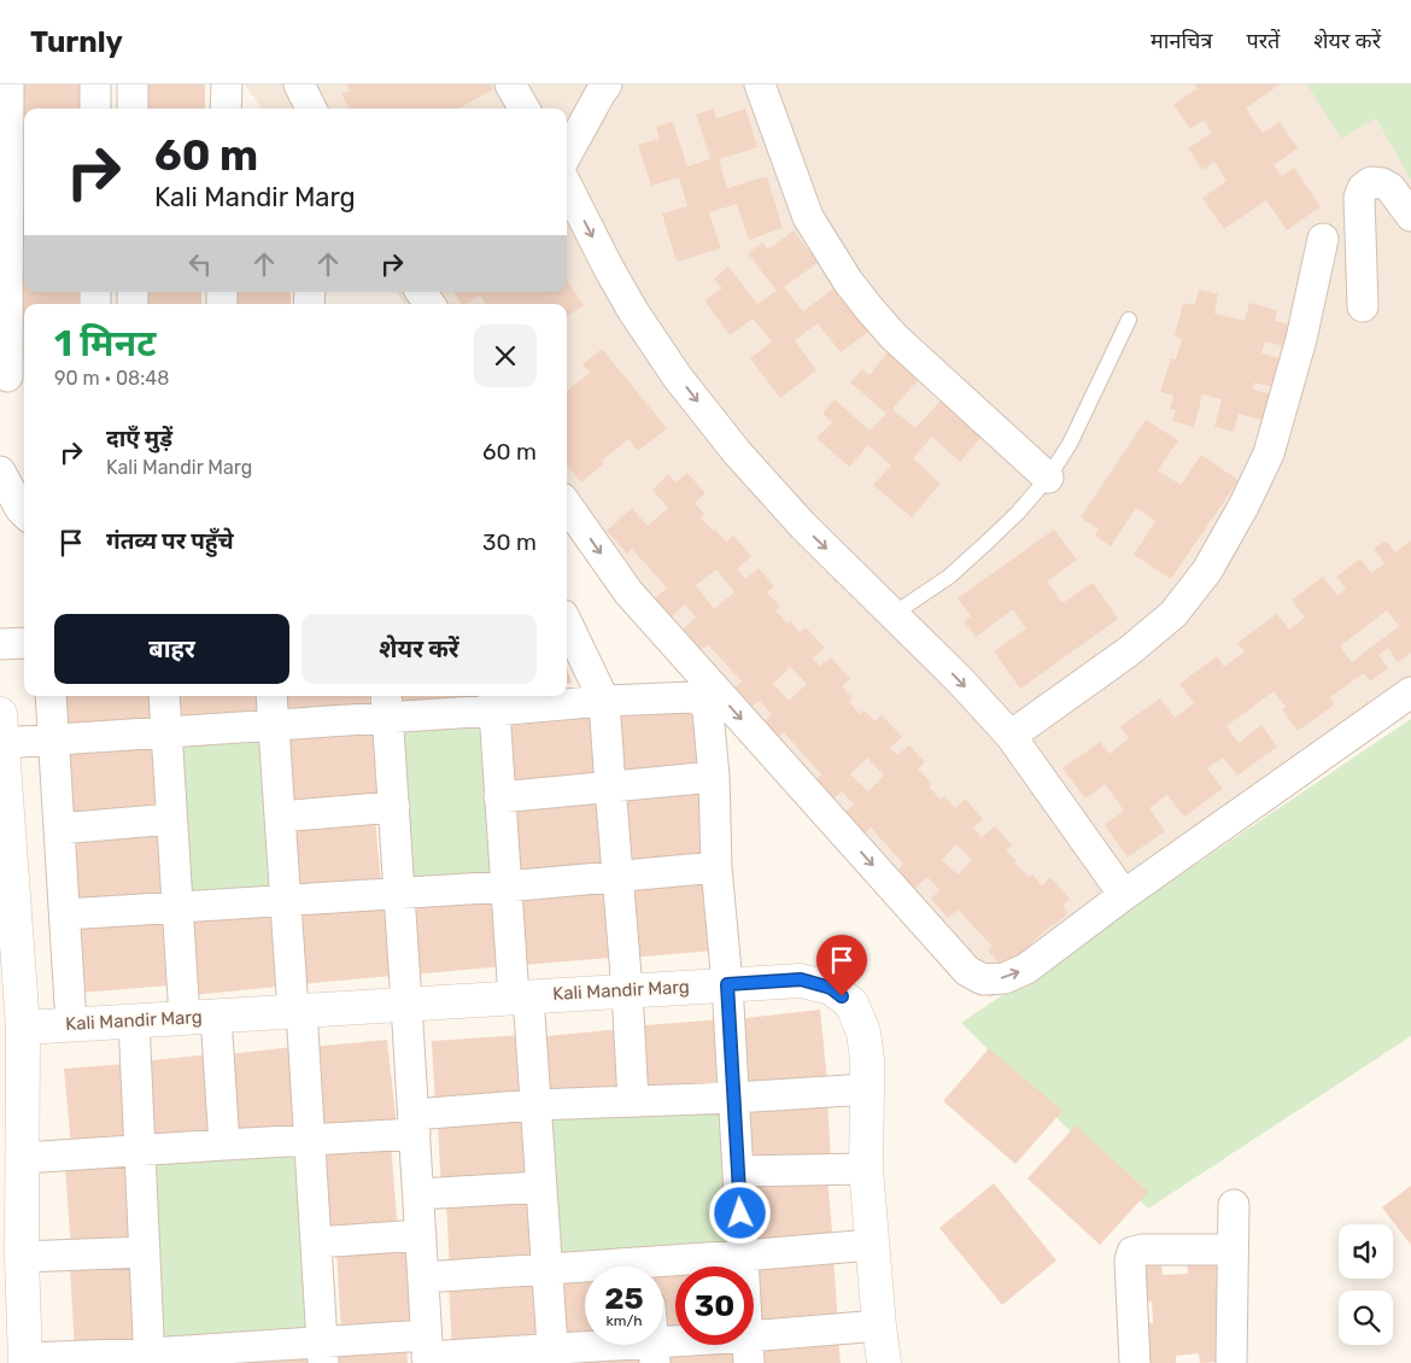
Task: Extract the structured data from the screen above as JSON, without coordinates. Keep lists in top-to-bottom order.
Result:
{
  "streets": {
    "street": ["Kali Mandir Marg"]
  },
  "page": {
    "header": "Turnly",
    "nav": ["मानचित्र", "परतें", "शेयर करें"],
    "turn": ["60 m", "Kali Mandir Marg"],
    "heading": ["1 मिनट", "90 m · 08:48"],
    "list": [
      {
        "name": "दाएँ मुड़ें",
        "note": "Kali Mandir Marg",
        "value": "60 m"
      },
      {
        "name": "गंतव्य पर पहुँचे",
        "value": "30 m"
      }
    ],
    "buttons": ["बाहर", "शेयर करें"],
    "speed": "25 km/h",
    "limit": "30"
  }
}
